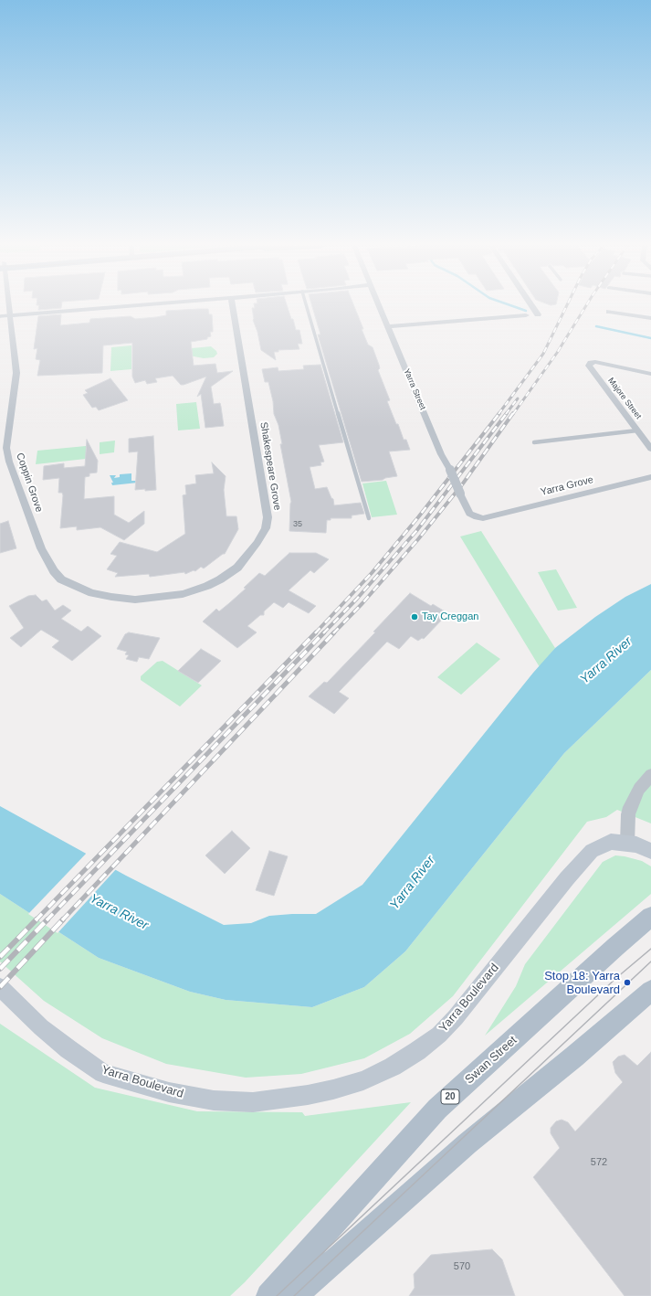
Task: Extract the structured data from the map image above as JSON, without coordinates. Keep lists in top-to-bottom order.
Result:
{
  "streets": {
    "main road": ["Yarra Boulevard", "Swan Street", "20"],
    "street": [
      "Yarra Street",
      "Majore Street",
      "Shakespeare Grove",
      "Coppin Grove",
      "Yarra Grove"
    ]
  },
  "crossings": [
    ["Yarra Street", "Yarra Grove"],
    ["Shakespeare Grove", "Coppin Grove"]
  ],
  "water": ["Yarra River"],
  "places": ["Tay Creggan", "Stop 18: Yarra Boulevard"],
  "house_numbers": ["35", "572", "570"]
}
